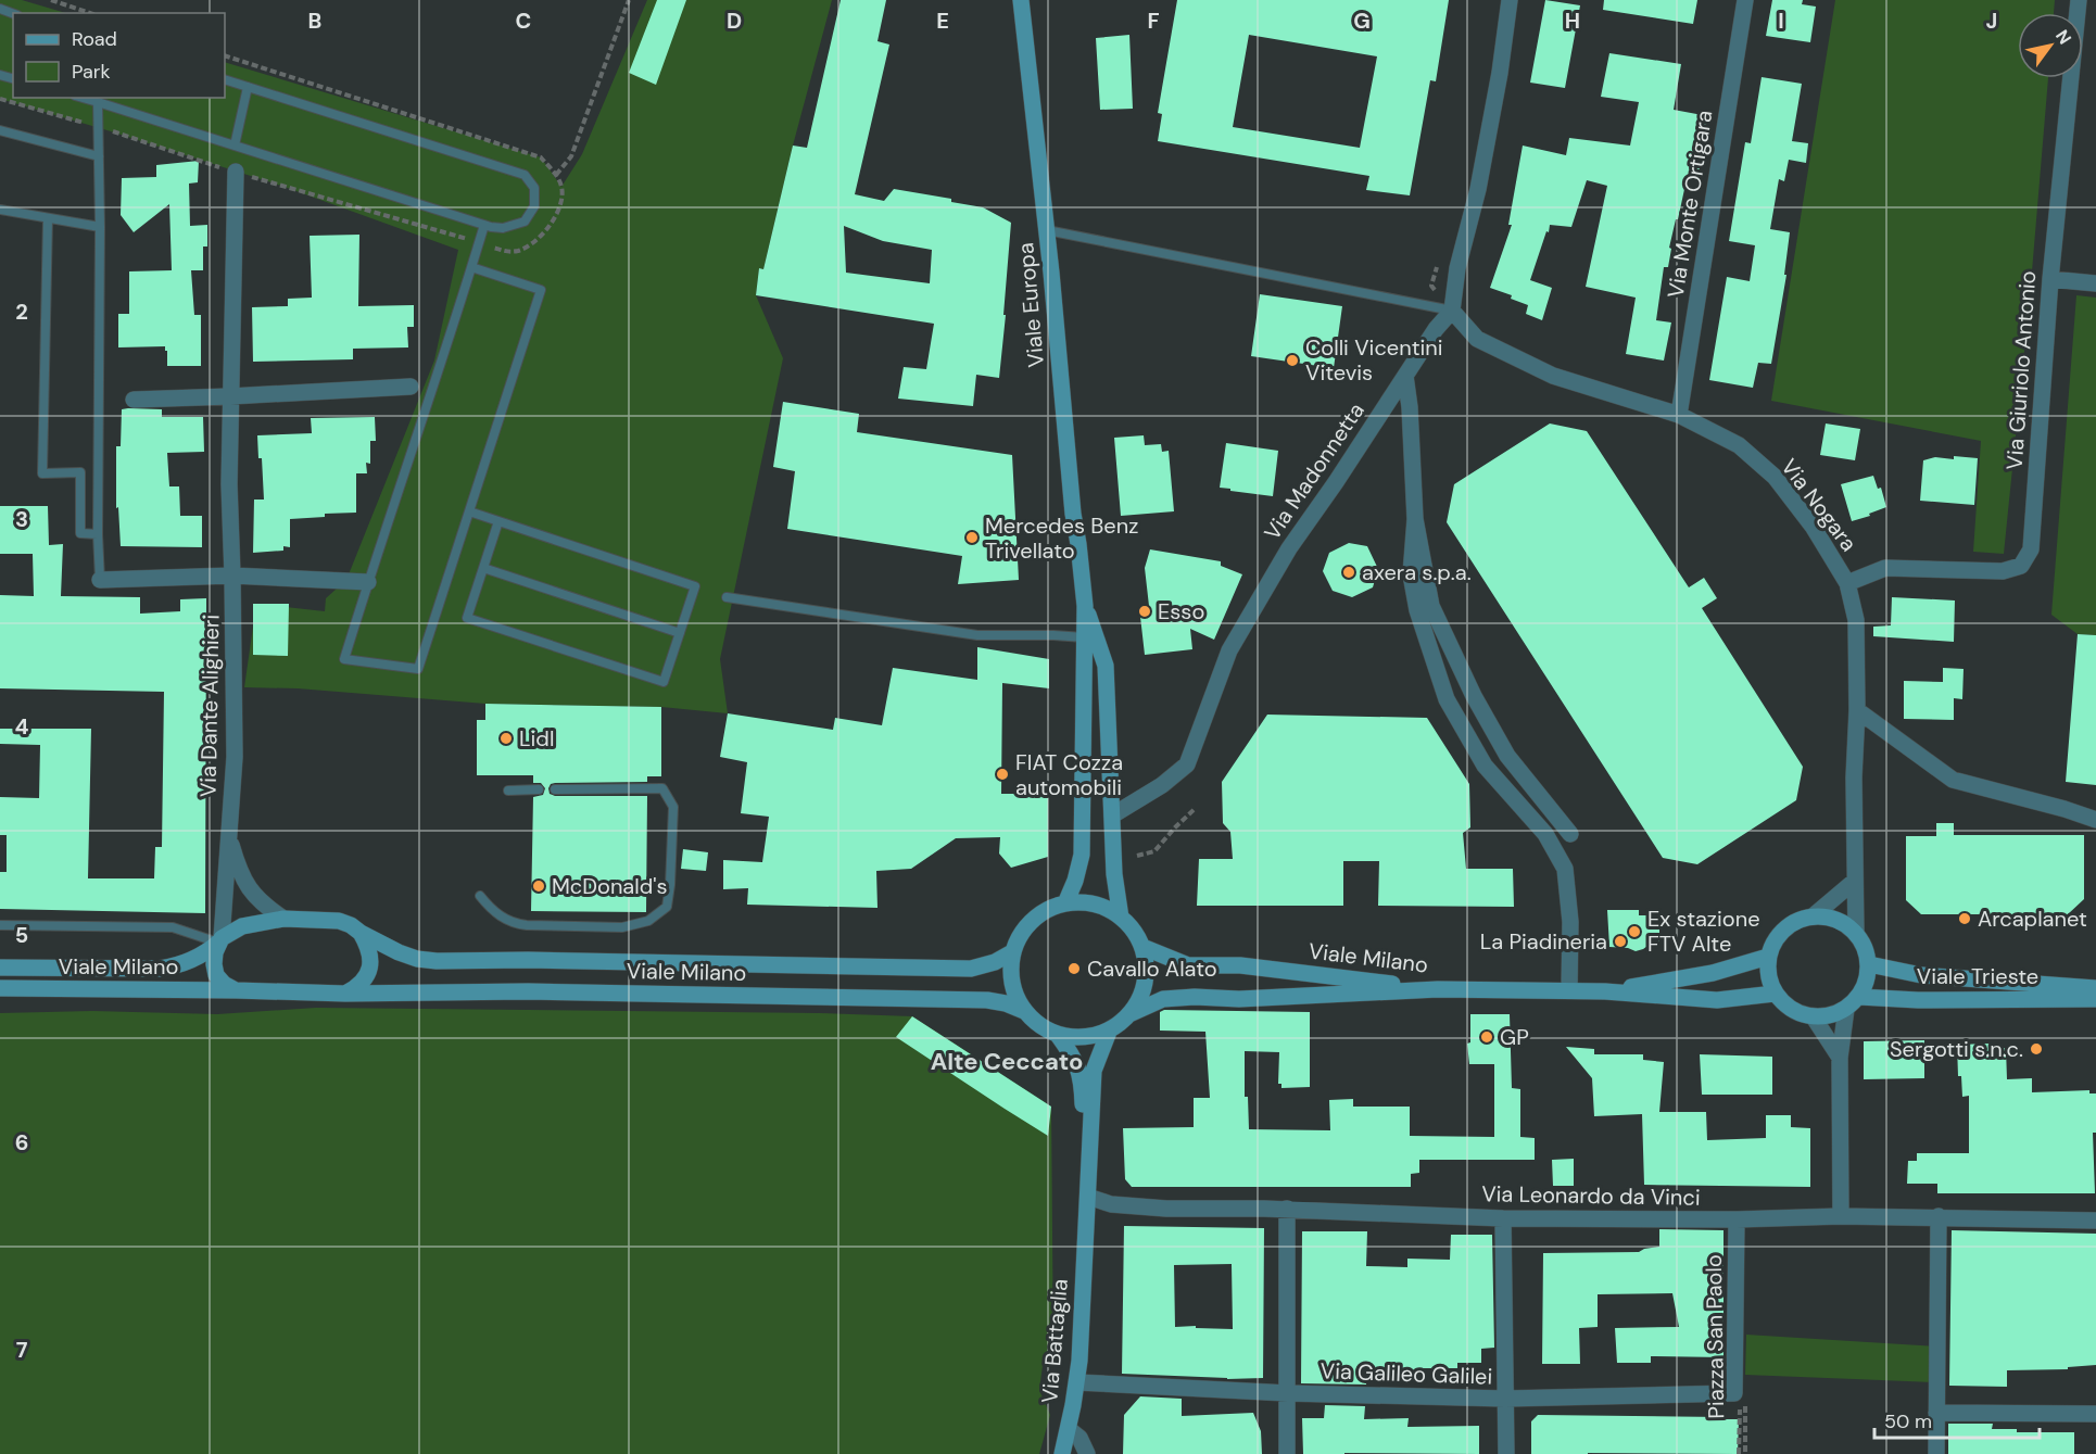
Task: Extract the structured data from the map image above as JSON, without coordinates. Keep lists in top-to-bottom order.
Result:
{
  "streets": {
    "main road": [
      "Viale Europa",
      "Viale Milano",
      "Viale Trieste",
      "Via Battaglia"
    ],
    "street": [
      "Via Monte Ortigara",
      "Via Giuriolo Antonio",
      "Via Madonnetta",
      "Via Nogara",
      "Via Dante Alighieri",
      "Via Leonardo da Vinci",
      "Piazza San Paolo",
      "Via Galileo Galilei"
    ]
  },
  "crossings": [
    ["Via Monte Ortigara", "Via Nogara"],
    ["Viale Europa", "Via Madonnetta"],
    ["Viale Europa", "Viale Milano"],
    ["Viale Europa", "Via Battaglia"],
    ["Via Giuriolo Antonio", "Via Nogara"],
    ["Via Madonnetta", "Via Nogara"],
    ["Via Nogara", "Viale Trieste"],
    ["Via Dante Alighieri", "Viale Milano"],
    ["Viale Milano", "Via Battaglia"],
    ["Via Leonardo da Vinci", "Piazza San Paolo"],
    ["Via Leonardo da Vinci", "Via Battaglia"],
    ["Piazza San Paolo", "Via Galileo Galilei"],
    ["Via Battaglia", "Via Galileo Galilei"]
  ],
  "districts": ["Alte Ceccato"],
  "places": [
    "Colli Vicentini Vitevis",
    "Mercedes Benz Trivellato",
    "axera s.p.a.",
    "Esso",
    "Lidl",
    "FIAT Cozza automobili",
    "McDonald's",
    "Arcaplanet",
    "Ex stazione FTV Alte",
    "La Piadineria",
    "Cavallo Alato",
    "GP",
    "Sergotti s.n.c."
  ],
  "legend": ["Road", "Park"],
  "scale_bar": "50 m",
  "north": "top right",
  "grid": {
    "columns": [
      "B",
      "C",
      "D",
      "E",
      "F",
      "G",
      "H",
      "I",
      "J"
    ],
    "rows": [
      "2",
      "3",
      "4",
      "5",
      "6",
      "7"
    ]
  }
}
